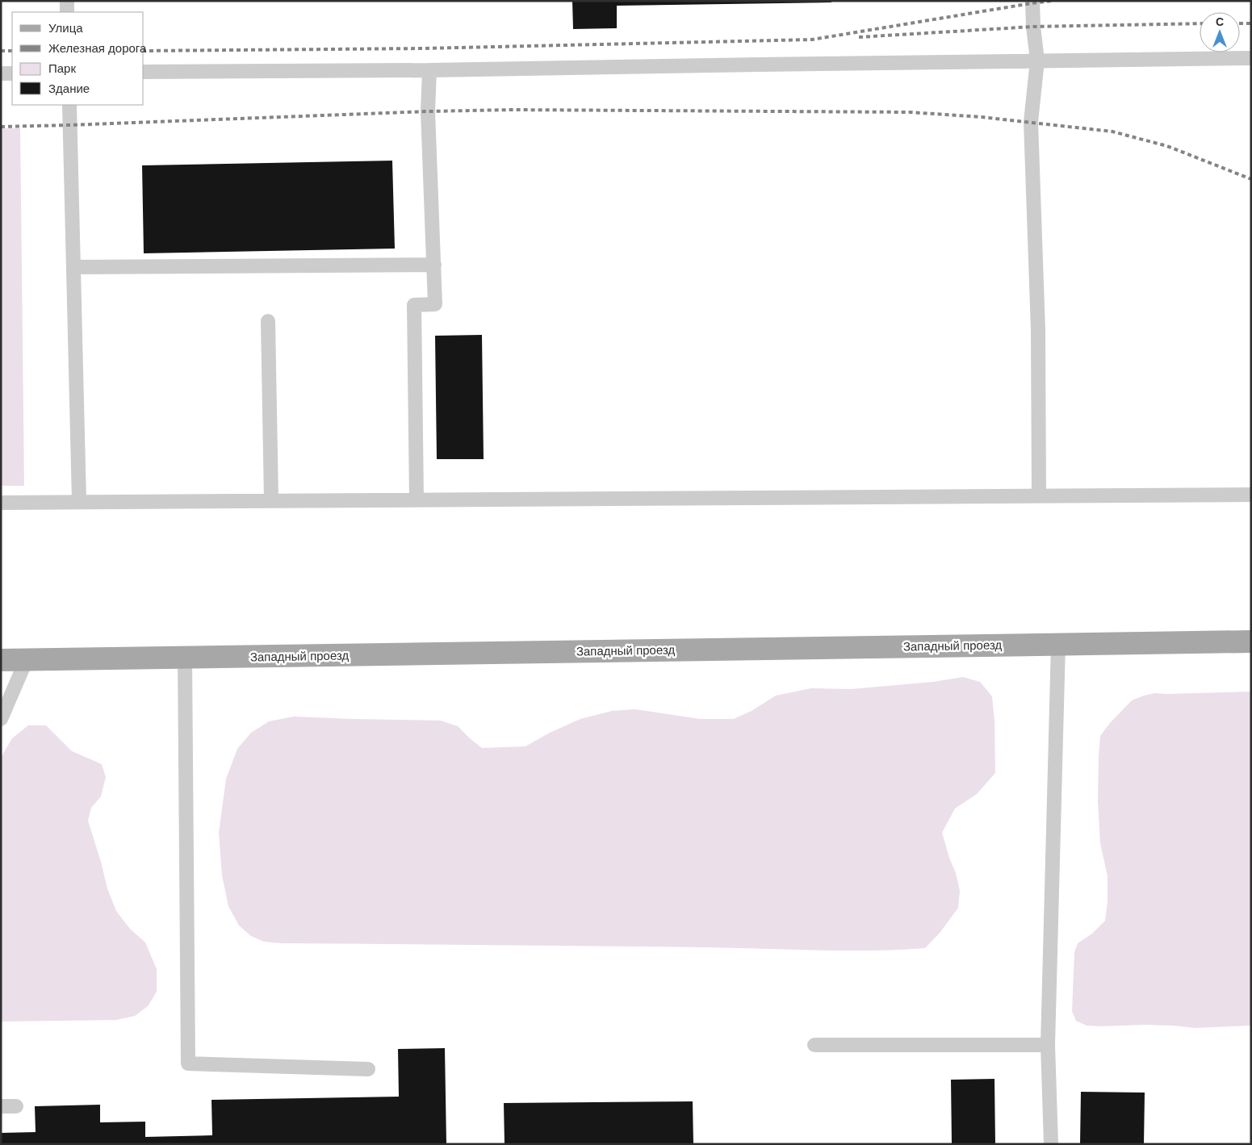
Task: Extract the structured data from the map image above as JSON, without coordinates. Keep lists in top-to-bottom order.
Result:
{
  "streets": {
    "main road": ["Западный проезд"]
  },
  "legend": [
    "Улица",
    "Железная дорога",
    "Парк",
    "Здание"
  ],
  "north": "top"
}
